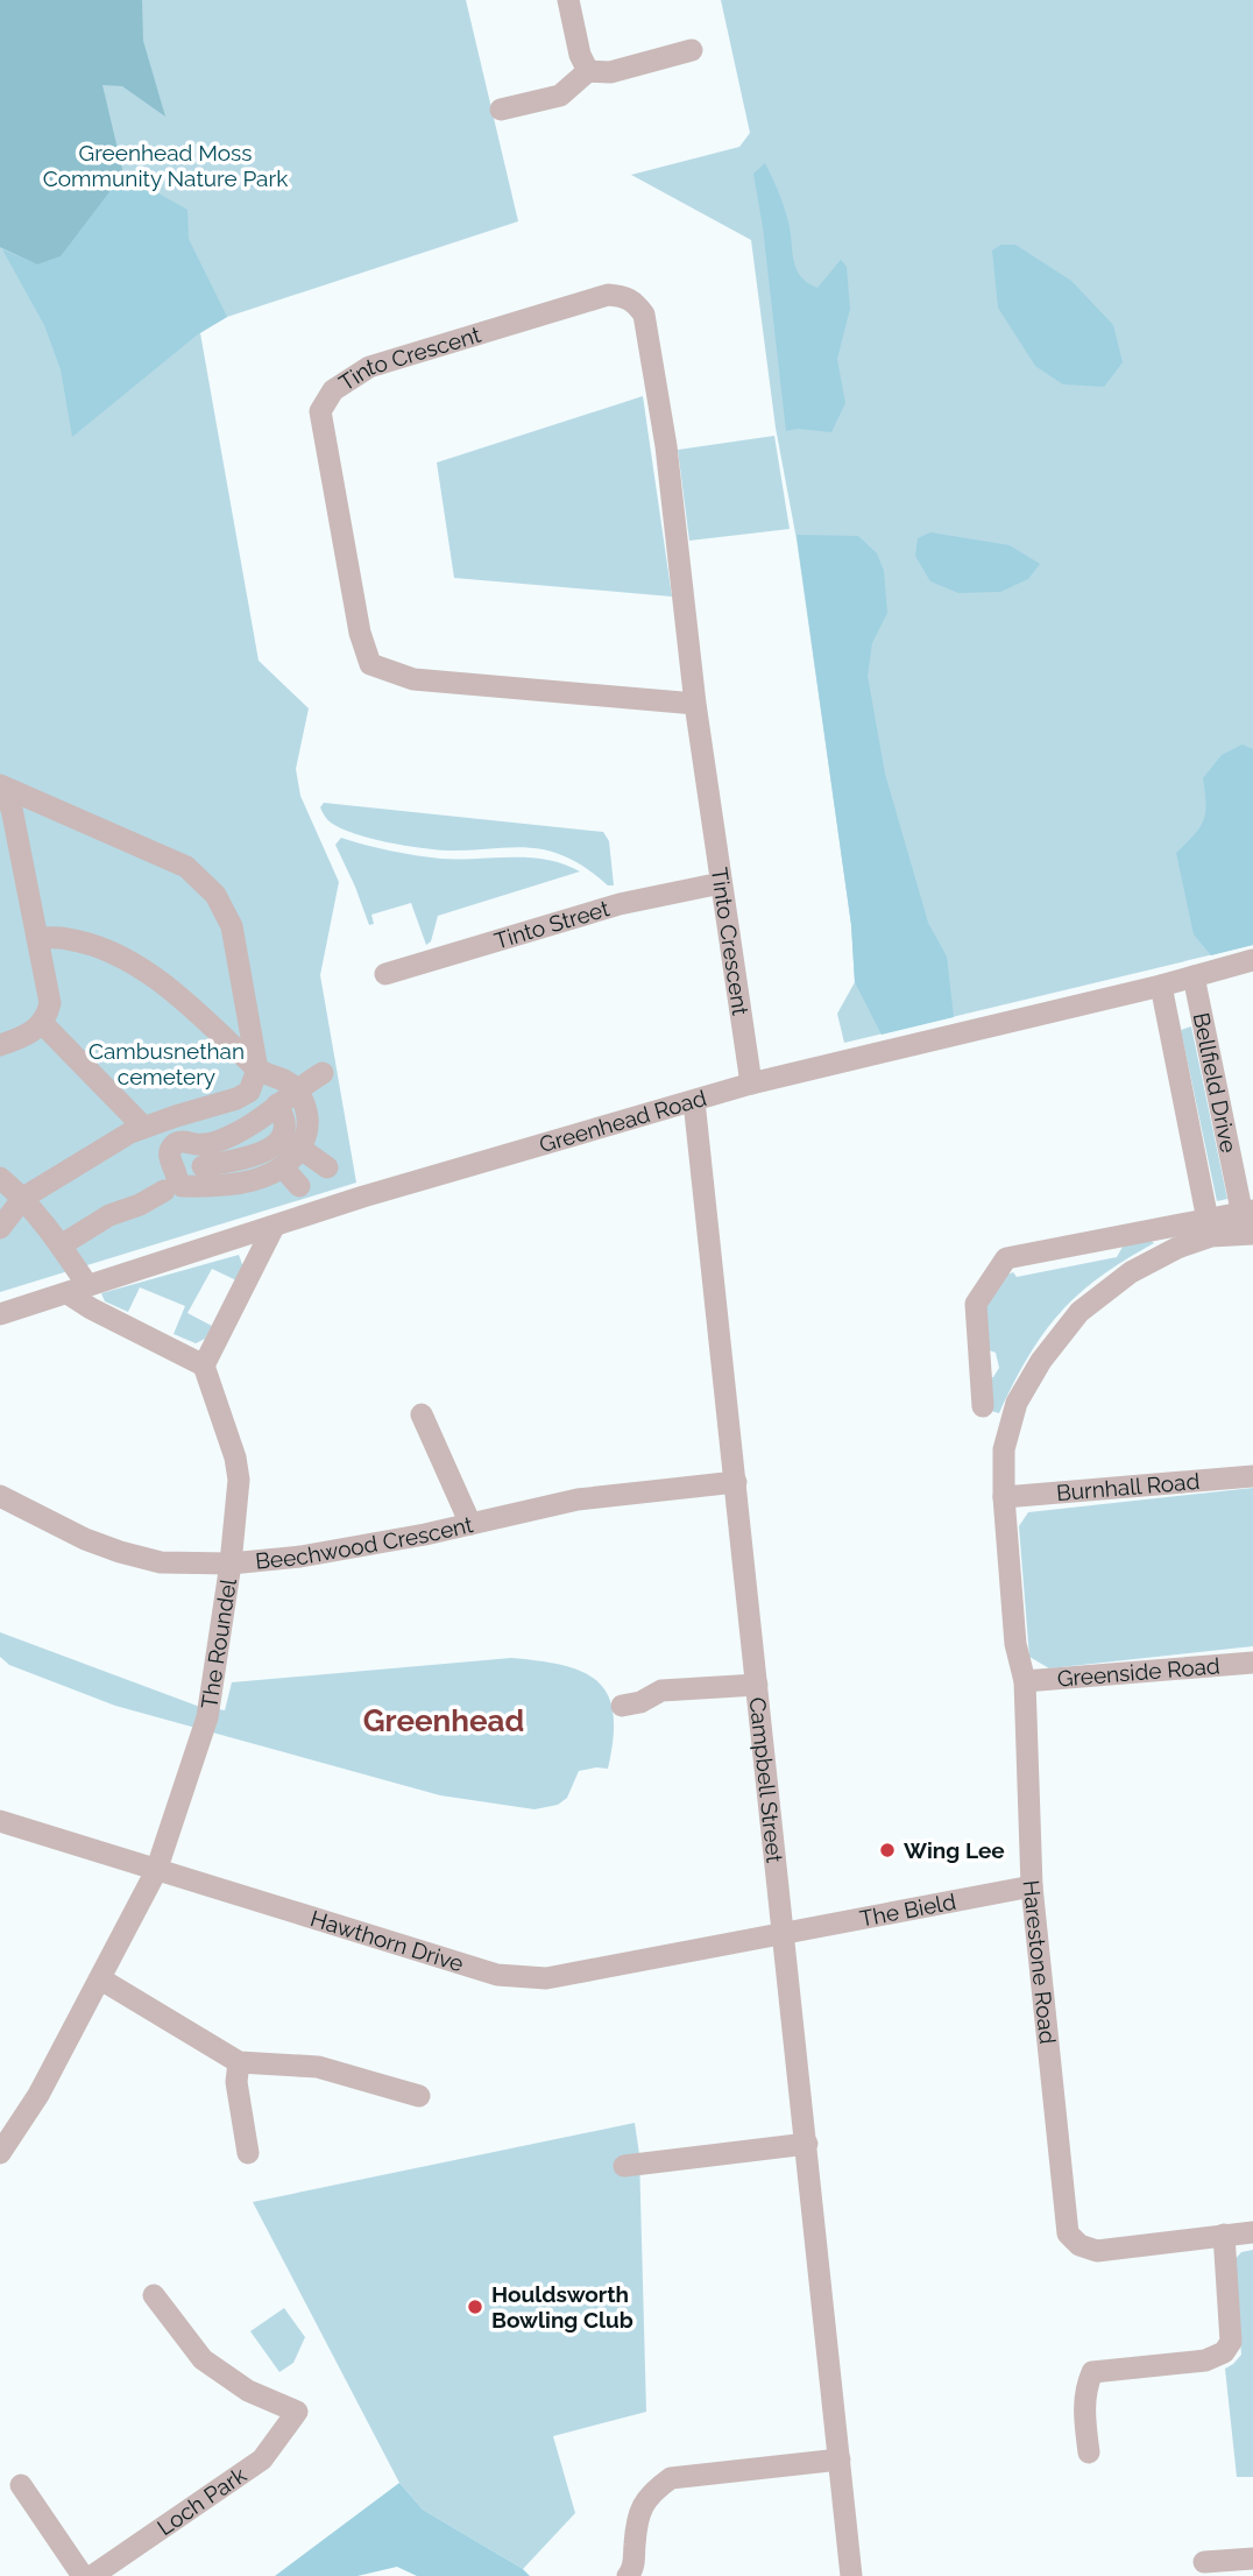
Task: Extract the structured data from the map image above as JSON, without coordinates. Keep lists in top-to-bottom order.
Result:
{
  "streets": {
    "street": [
      "Tinto Crescent",
      "Tinto Street",
      "Bellfield Drive",
      "Greenhead Road",
      "Burnhall Road",
      "Beechwood Crescent",
      "The Roundel",
      "Greenside Road",
      "Campbell Street",
      "The Bield",
      "Hawthorn Drive",
      "Harestone Road",
      "Loch Park"
    ]
  },
  "crossings": [
    ["Tinto Crescent", "Tinto Street"],
    ["Tinto Crescent", "Greenhead Road"],
    ["Bellfield Drive", "Greenhead Road"],
    ["Bellfield Drive", "Harestone Road"],
    ["Greenhead Road", "Campbell Street"],
    ["Burnhall Road", "Harestone Road"],
    ["Beechwood Crescent", "The Roundel"],
    ["Beechwood Crescent", "Campbell Street"],
    ["The Roundel", "Hawthorn Drive"],
    ["Greenside Road", "Harestone Road"],
    ["Campbell Street", "The Bield"],
    ["Campbell Street", "Hawthorn Drive"],
    ["The Bield", "Hawthorn Drive"],
    ["The Bield", "Harestone Road"]
  ],
  "districts": ["Greenhead"],
  "parks": ["Greenhead Moss Community Nature Park", "Cambusnethan cemetery"],
  "places": ["Wing Lee", "Houldsworth Bowling Club"]
}
